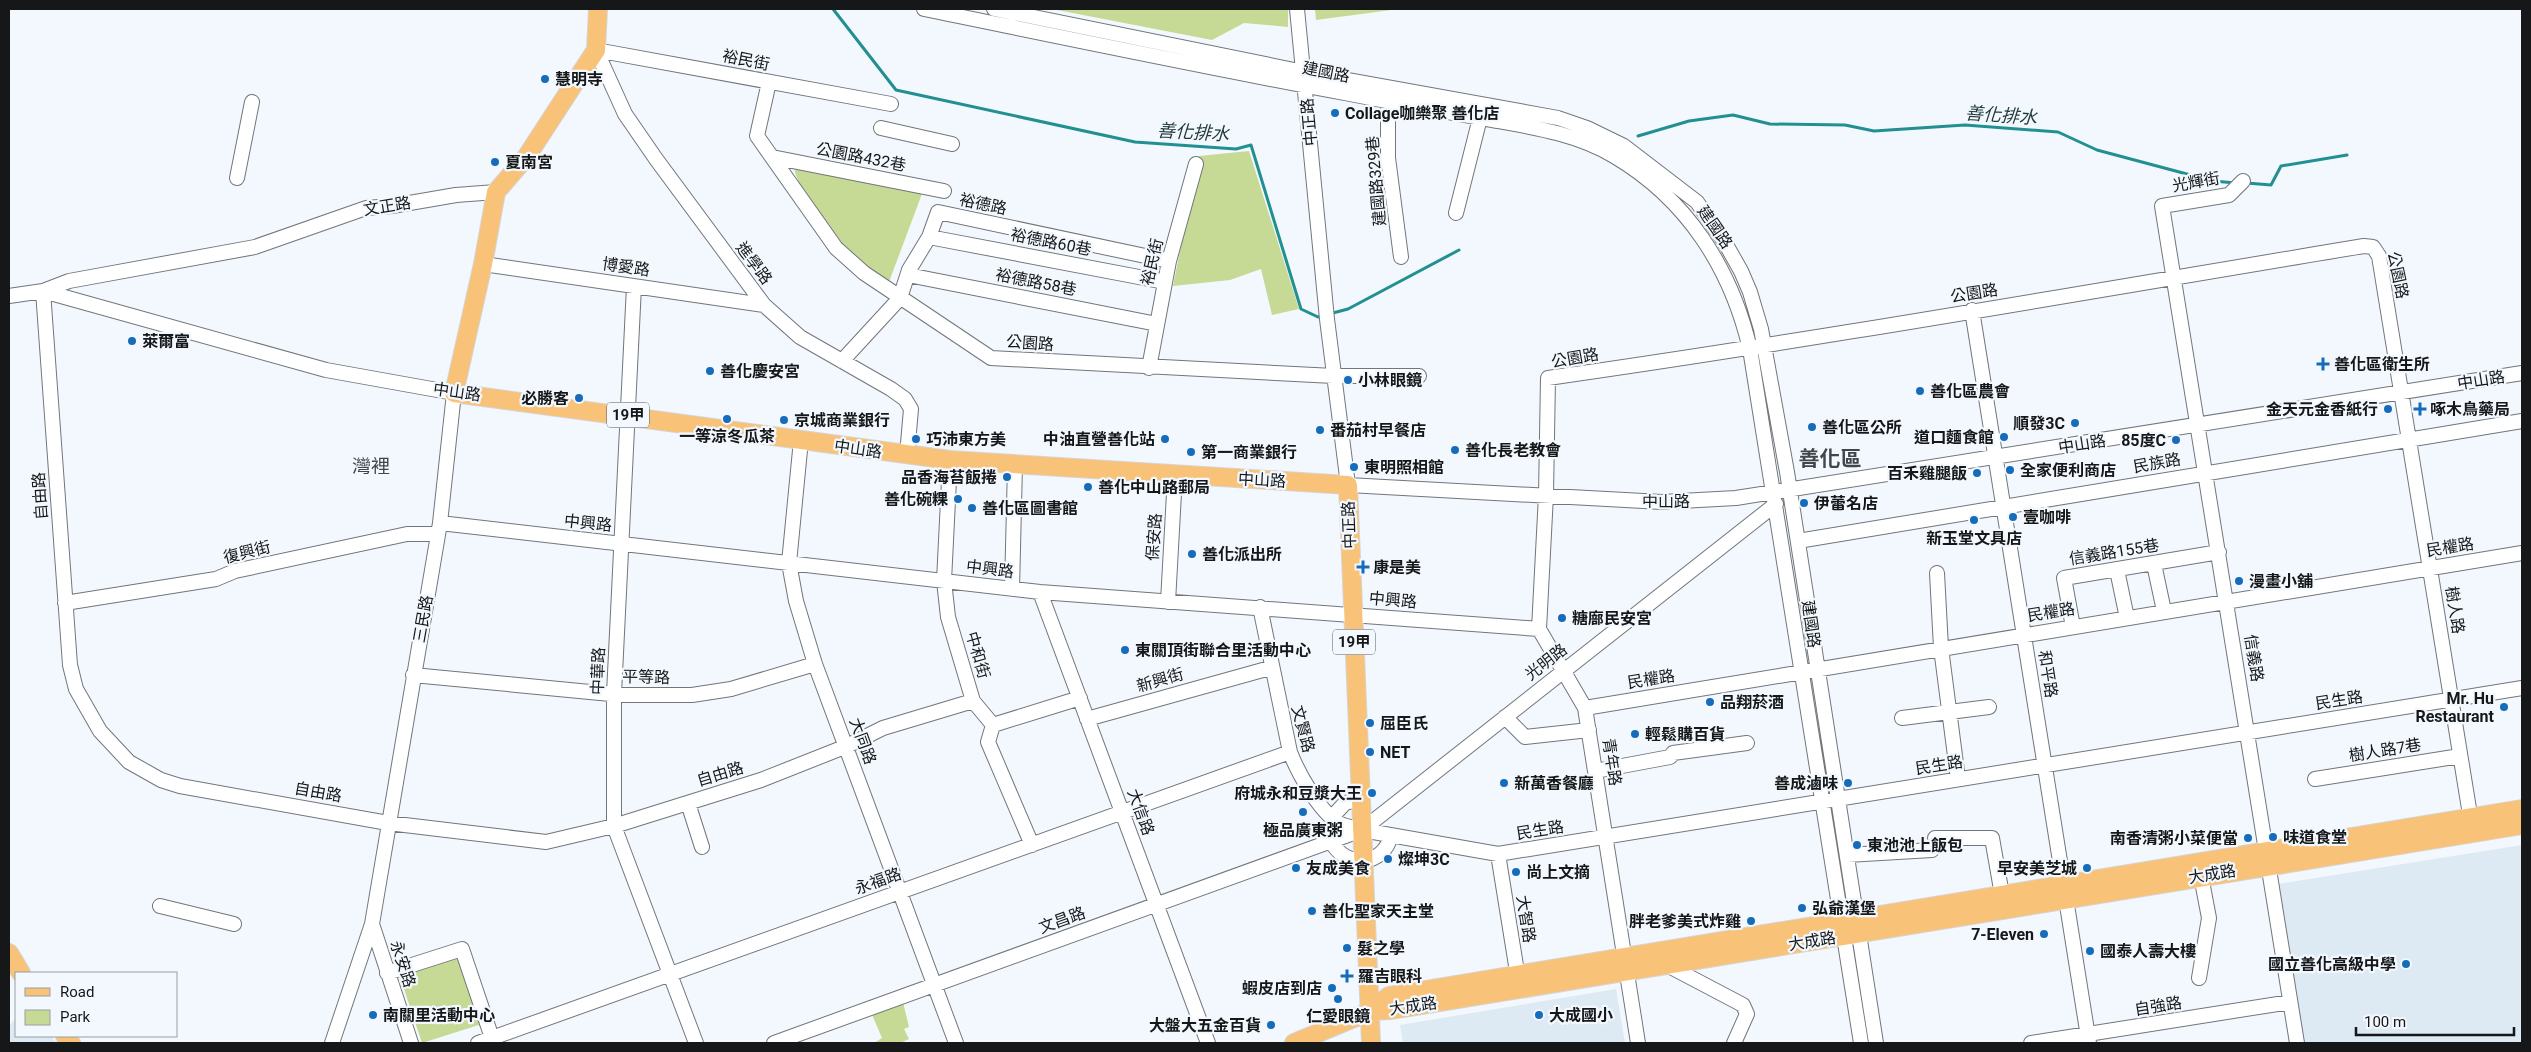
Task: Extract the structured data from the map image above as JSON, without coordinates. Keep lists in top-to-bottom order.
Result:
{
  "streets": {
    "main road": [
      "中正路",
      "中山路",
      "19甲",
      "三民路",
      "大成路"
    ],
    "street": [
      "裕民街",
      "建國路",
      "公園路432巷",
      "建國路329巷",
      "光輝街",
      "裕德路",
      "文正路",
      "裕德路60巷",
      "進學路",
      "博愛路",
      "公園路",
      "裕德路58巷",
      "民族路",
      "自由路",
      "中興路",
      "保安路",
      "民權路",
      "復興街",
      "信義路155巷",
      "樹人路",
      "中和街",
      "信義路",
      "光明路",
      "中華路",
      "和平路",
      "平等路",
      "新興街",
      "民生路",
      "文賢路",
      "大同路",
      "樹人路7巷",
      "青年路",
      "大信路",
      "永福路",
      "大智路",
      "文昌路",
      "永安路",
      "自強路"
    ]
  },
  "crossings": [
    ["裕民街", "裕德路"],
    ["裕民街", "裕德路60巷"],
    ["裕民街", "進學路"],
    ["裕民街", "公園路"],
    ["裕民街", "裕德路58巷"],
    ["建國路", "中正路"],
    ["建國路", "建國路329巷"],
    ["建國路", "公園路"],
    ["建國路", "中山路"],
    ["建國路", "民族路"],
    ["建國路", "民權路"],
    ["建國路", "光明路"],
    ["建國路", "民生路"],
    ["建國路", "大成路"],
    ["中正路", "公園路"],
    ["中正路", "中山路"],
    ["中正路", "中興路"],
    ["中正路", "光明路"],
    ["中正路", "民生路"],
    ["中正路", "文賢路"],
    ["中正路", "大成路"],
    ["中正路", "文昌路"],
    ["公園路432巷", "公園路"],
    ["光輝街", "公園路"],
    ["光輝街", "信義路"],
    ["裕德路", "裕德路60巷"],
    ["裕德路", "進學路"],
    ["裕德路", "公園路"],
    ["裕德路", "裕德路58巷"],
    ["文正路", "中山路"],
    ["文正路", "自由路"],
    ["文正路", "三民路"],
    ["進學路", "博愛路"],
    ["進學路", "中山路"],
    ["博愛路", "三民路"],
    ["博愛路", "中華路"],
    ["公園路", "中山路"],
    ["公園路", "樹人路"],
    ["公園路", "信義路"],
    ["公園路", "和平路"],
    ["中山路", "自由路"],
    ["中山路", "保安路"],
    ["中山路", "樹人路"],
    ["中山路", "三民路"],
    ["中山路", "中和街"],
    ["中山路", "信義路"],
    ["中山路", "光明路"],
    ["中山路", "中華路"],
    ["中山路", "和平路"],
    ["中山路", "大同路"],
    ["民族路", "樹人路"],
    ["民族路", "信義路"],
    ["民族路", "和平路"],
    ["自由路", "復興街"],
    ["自由路", "三民路"],
    ["自由路", "中和街"],
    ["自由路", "中華路"],
    ["自由路", "大同路"],
    ["中興路", "保安路"],
    ["中興路", "復興街"],
    ["中興路", "三民路"],
    ["中興路", "中和街"],
    ["中興路", "中華路"],
    ["中興路", "文賢路"],
    ["中興路", "大同路"],
    ["中興路", "青年路"],
    ["中興路", "大信路"],
    ["民權路", "信義路155巷"],
    ["民權路", "樹人路"],
    ["民權路", "信義路"],
    ["民權路", "和平路"],
    ["民權路", "青年路"],
    ["復興街", "三民路"],
    ["信義路155巷", "信義路"],
    ["樹人路", "民生路"],
    ["樹人路", "樹人路7巷"],
    ["樹人路", "大成路"],
    ["三民路", "平等路"],
    ["三民路", "永安路"],
    ["信義路", "民生路"],
    ["信義路", "大成路"],
    ["信義路", "自強路"],
    ["光明路", "民生路"],
    ["光明路", "文賢路"],
    ["光明路", "青年路"],
    ["光明路", "文昌路"],
    ["中華路", "平等路"],
    ["中華路", "永福路"],
    ["和平路", "民生路"],
    ["和平路", "大成路"],
    ["和平路", "自強路"],
    ["平等路", "大同路"],
    ["新興街", "文賢路"],
    ["新興街", "大信路"],
    ["民生路", "文賢路"],
    ["民生路", "青年路"],
    ["民生路", "大智路"],
    ["民生路", "文昌路"],
    ["文賢路", "永福路"],
    ["文賢路", "文昌路"],
    ["大同路", "永福路"],
    ["大同路", "文昌路"],
    ["青年路", "大成路"],
    ["大信路", "永福路"],
    ["大信路", "文昌路"],
    ["大成路", "大智路"]
  ],
  "districts": ["善化區", "灣裡"],
  "water": ["善化排水"],
  "places": {
    "other": [
      "慧明寺",
      "Collage咖樂聚 善化店",
      "夏南宮",
      "萊爾富",
      "善化慶安宮",
      "小林眼鏡",
      "善化區農會",
      "必勝客",
      "金天元金香紙行",
      "一等涼冬瓜茶",
      "京城商業銀行",
      "順發3C",
      "善化區公所",
      "番茄村早餐店",
      "道口麵食館",
      "巧沛東方美",
      "中油直營善化站",
      "85度C",
      "善化長老教會",
      "第一商業銀行",
      "東明照相館",
      "全家便利商店",
      "百禾雞腿飯",
      "品香海苔飯捲",
      "善化中山路郵局",
      "善化碗粿",
      "伊蕾名店",
      "善化區圖書館",
      "壹咖啡",
      "新玉堂文具店",
      "善化派出所",
      "漫畫小舖",
      "糖廍民安宮",
      "東關頂街聯合里活動中心",
      "品翔菸酒",
      "Mr. Hu Restaurant",
      "屈臣氏",
      "輕鬆購百貨",
      "NET",
      "新萬香餐廳",
      "善成滷味",
      "府城永和豆漿大王",
      "極品廣東粥",
      "味道食堂",
      "南香清粥小菜便當",
      "東池池上飯包",
      "燦坤3C",
      "友成美食",
      "早安美芝城",
      "尚上文摘",
      "弘爺漢堡",
      "善化聖家天主堂",
      "胖老爹美式炸雞",
      "7-Eleven",
      "髮之學",
      "國泰人壽大樓",
      "國立善化高級中學",
      "蝦皮店到店",
      "仁愛眼鏡",
      "南關里活動中心",
      "大成國小",
      "大盤大五金百貨"
    ],
    "health": [
      "善化區衛生所",
      "啄木鳥藥局",
      "康是美",
      "羅吉眼科"
    ]
  },
  "legend": ["Road", "Park"],
  "scale_bar": "100 m"
}
